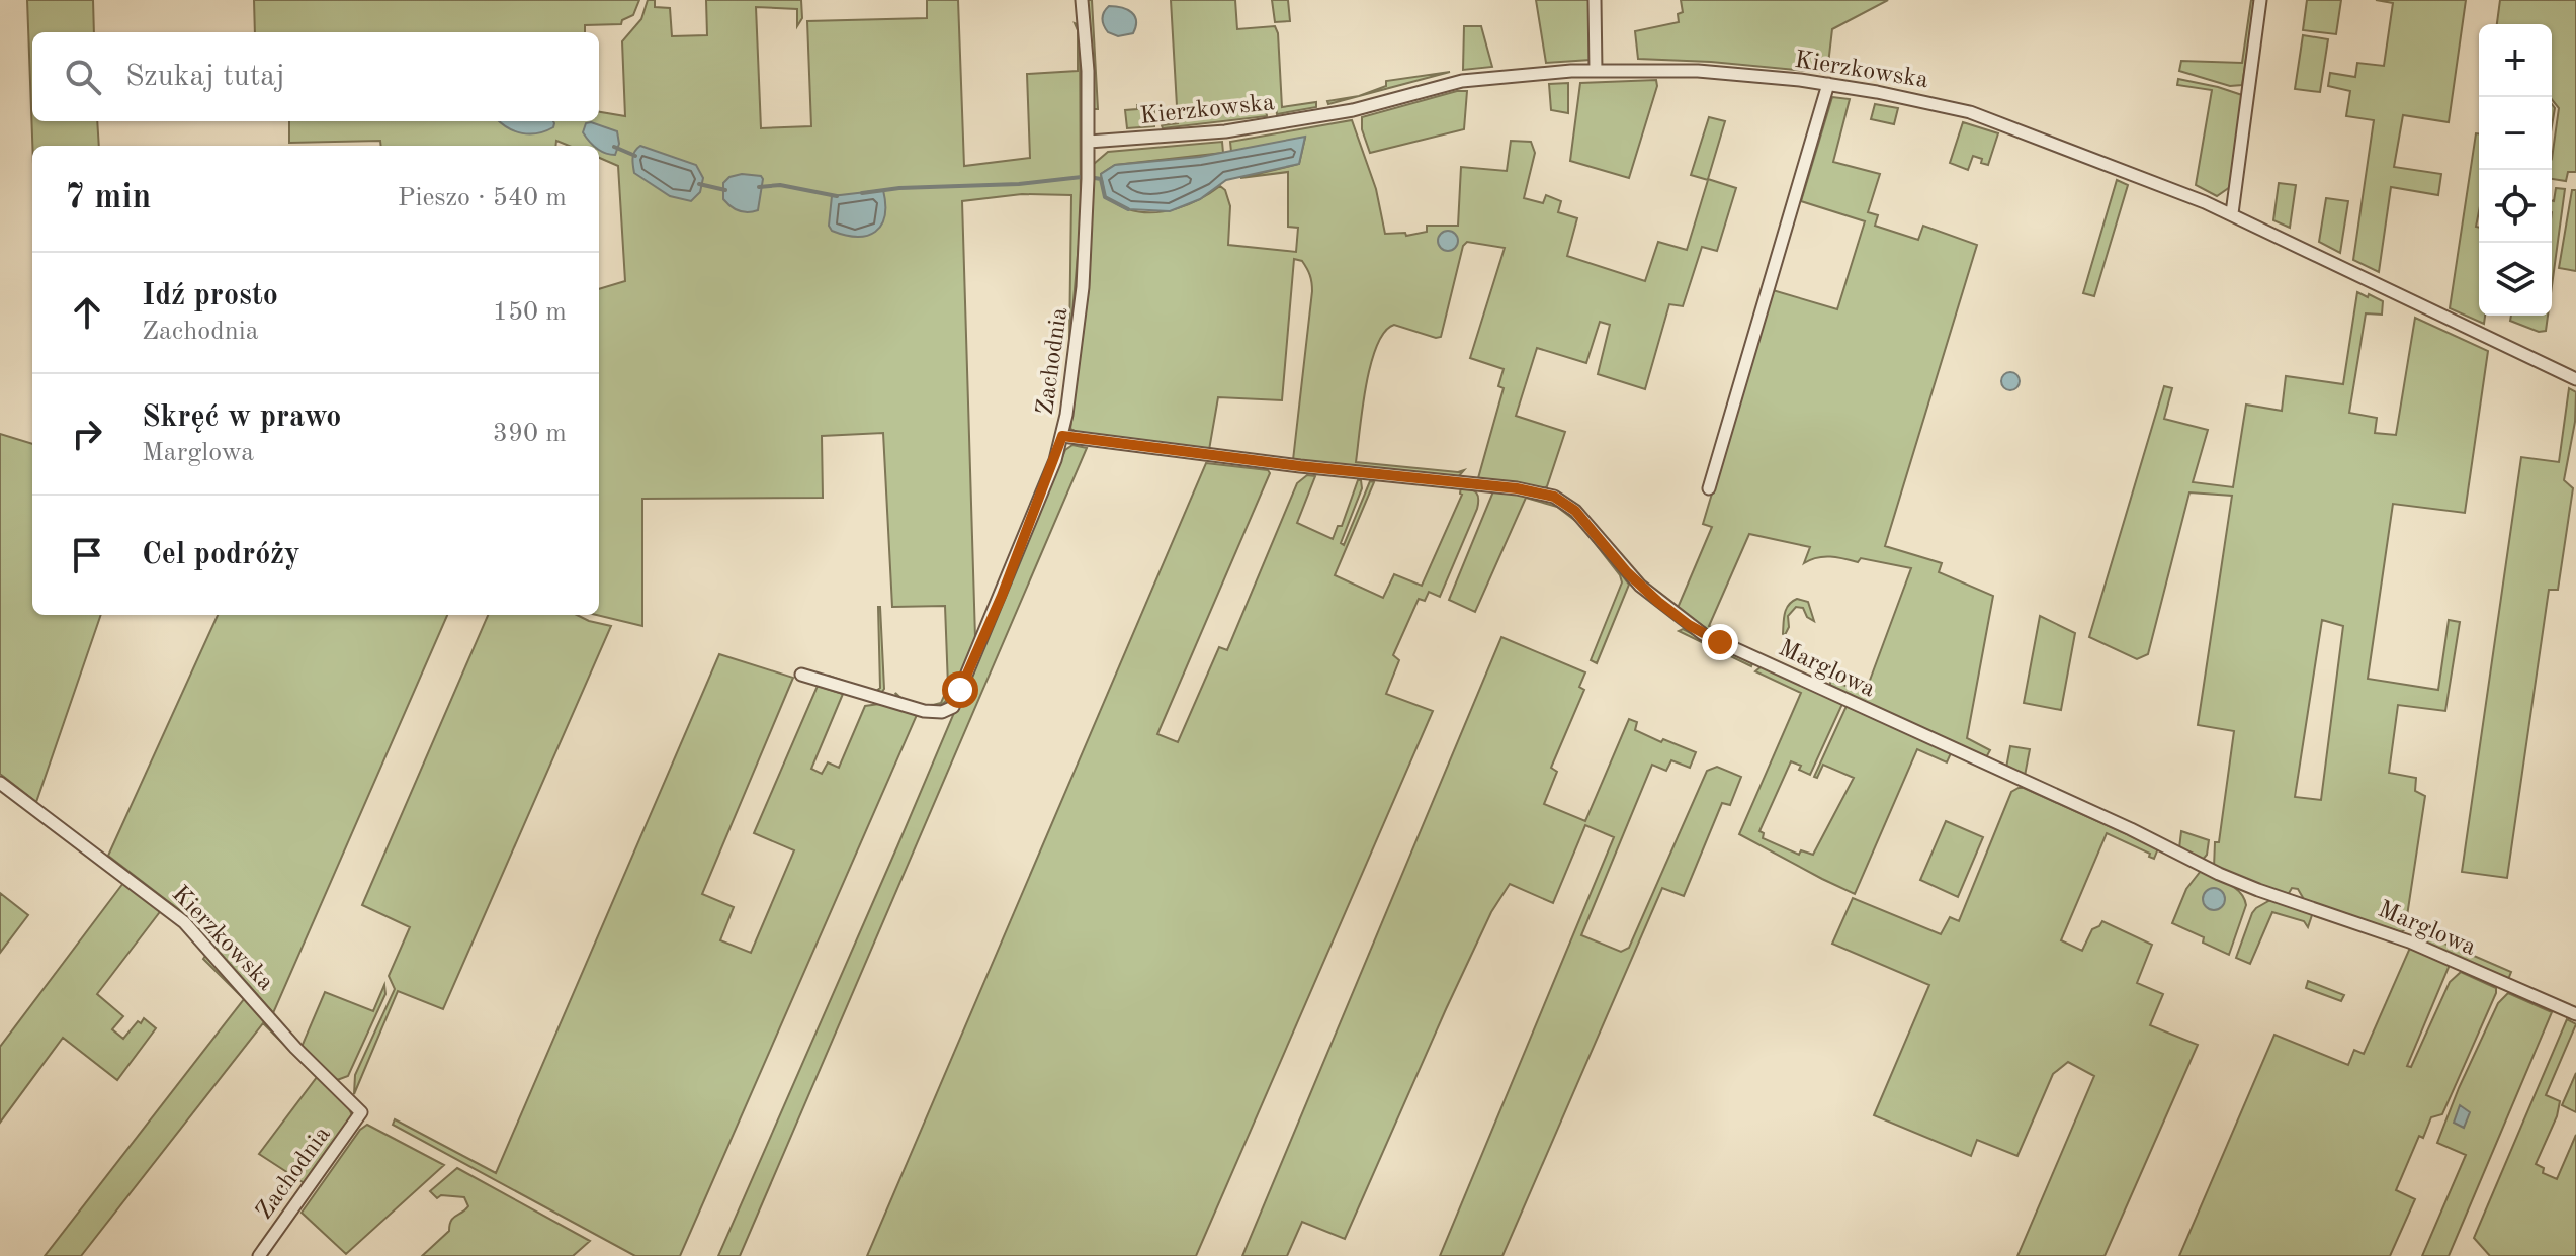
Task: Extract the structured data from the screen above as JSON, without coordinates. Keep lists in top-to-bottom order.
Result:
{
  "streets": {
    "street": ["Kierzkowska", "Zachodnia", "Marglowa"]
  },
  "crossings": [
    ["Kierzkowska", "Zachodnia"],
    ["Zachodnia", "Marglowa"]
  ],
  "page": {
    "map_buttons": ["+", "−"],
    "search": "Szukaj tutaj",
    "heading": ["7 min", "Pieszo · 540 m"],
    "list": [
      ["Idź prosto", "Zachodnia", "150 m"],
      ["Skręć w prawo", "Marglowa", "390 m"],
      "Cel podróży"
    ]
  }
}
